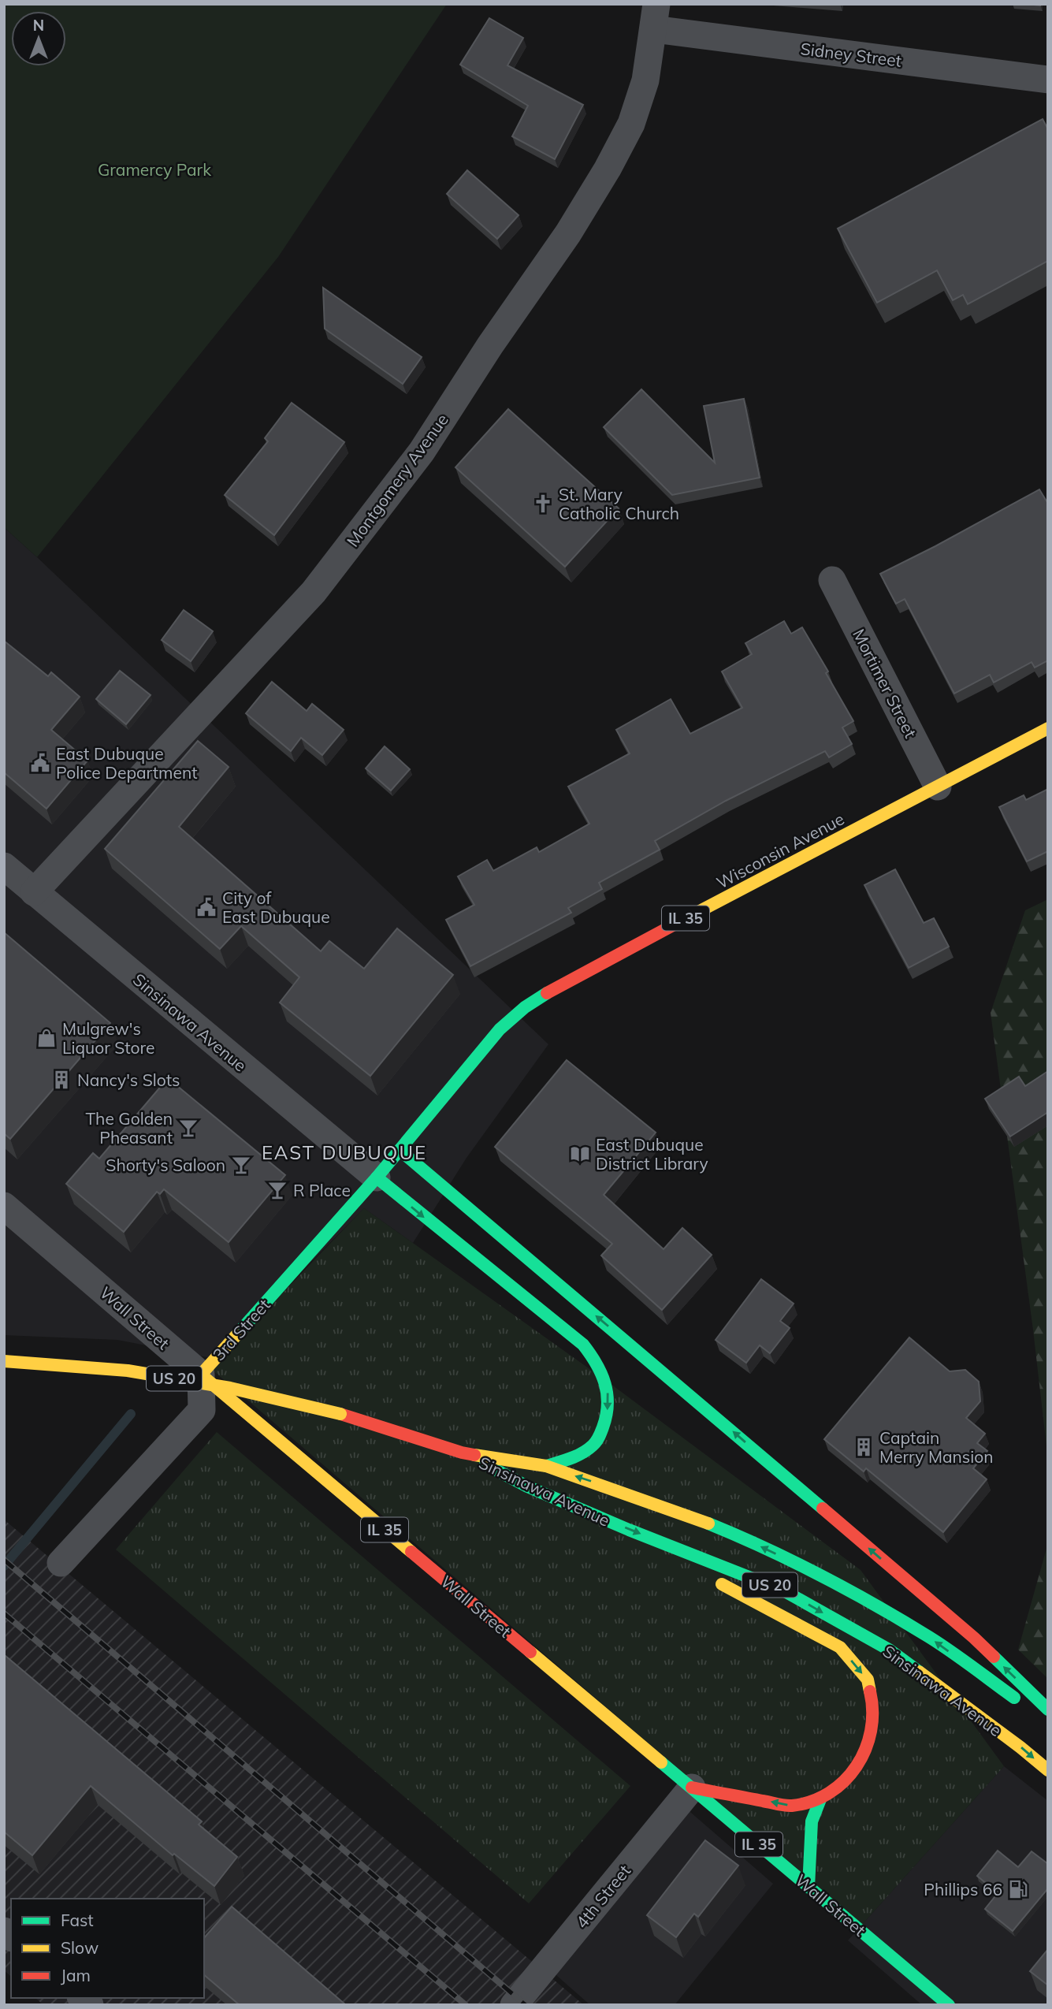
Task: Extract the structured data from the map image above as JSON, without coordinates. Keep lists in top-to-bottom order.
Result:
{
  "streets": {
    "main road": [
      "Wisconsin Avenue",
      "IL 35",
      "Sinsinawa Avenue",
      "Wall Street",
      "3rd Street",
      "US 20"
    ],
    "street": [
      "Sidney Street",
      "Montgomery Avenue",
      "Mortimer Street",
      "4th Street"
    ]
  },
  "crossings": [
    ["Sidney Street", "Montgomery Avenue"],
    ["Montgomery Avenue", "Sinsinawa Avenue"],
    ["Mortimer Street", "Wisconsin Avenue"],
    ["Wisconsin Avenue", "Sinsinawa Avenue"],
    ["Wisconsin Avenue", "3rd Street"],
    ["Sinsinawa Avenue", "3rd Street"],
    ["Sinsinawa Avenue", "US 20"],
    ["Wall Street", "3rd Street"],
    ["Wall Street", "4th Street"]
  ],
  "districts": ["EAST DUBUQUE"],
  "parks": ["Gramercy Park"],
  "places": {
    "church": ["St. Mary Catholic Church"],
    "public building": ["East Dubuque Police Department", "City of East Dubuque"],
    "shop": ["Mulgrew's Liquor Store"],
    "building": ["Nancy's Slots", "Captain Merry Mansion"],
    "bar": ["The Golden Pheasant", "Shorty's Saloon", "R Place"],
    "library": ["East Dubuque District Library"],
    "fuel station": ["Phillips 66"]
  },
  "legend": ["Fast", "Slow", "Jam"],
  "north": "top"
}
